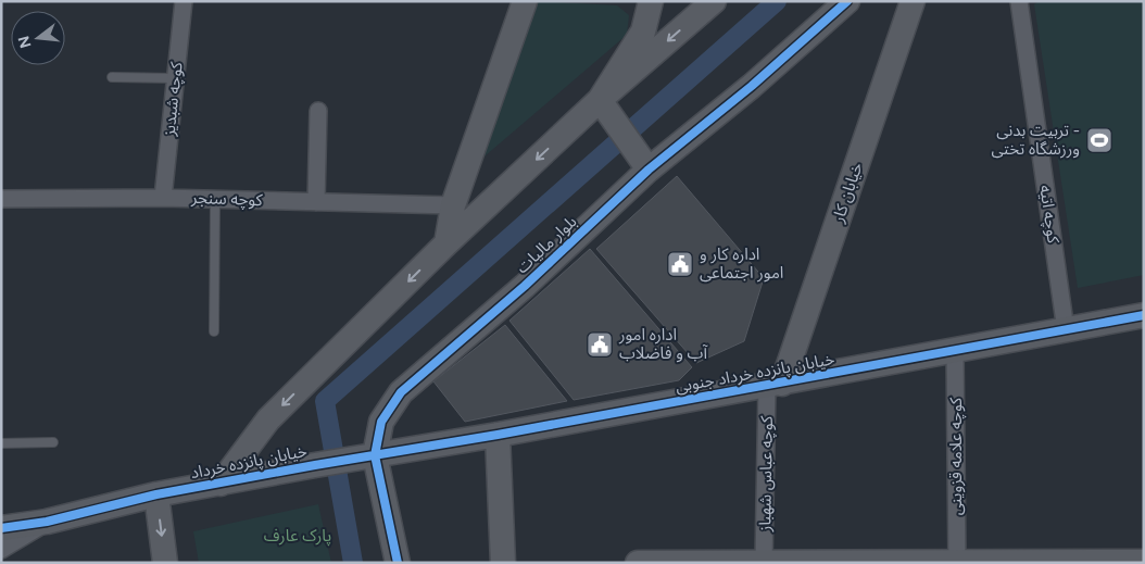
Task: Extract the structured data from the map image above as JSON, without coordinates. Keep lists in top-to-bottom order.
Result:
{
  "streets": {
    "street": [
      "کوچه شبدیز",
      "خیابان کار",
      "کوچه سنجر",
      "کوچه اتیه",
      "بلوار مالیات",
      "خیابان پانزده خرداد جنوبی",
      "کوچه علامه قزوینی",
      "خیابان پانزده خرداد",
      "کوچه عباس شهباز"
    ]
  },
  "crossings": [
    ["کوچه شبدیز", "کوچه سنجر"],
    ["خیابان کار", "خیابان پانزده خرداد جنوبی"],
    ["خیابان کار", "کوچه عباس شهباز"],
    ["کوچه اتیه", "خیابان پانزده خرداد جنوبی"],
    ["بلوار مالیات", "خیابان پانزده خرداد جنوبی"],
    ["بلوار مالیات", "خیابان پانزده خرداد"],
    ["خیابان پانزده خرداد جنوبی", "کوچه علامه قزوینی"],
    ["خیابان پانزده خرداد جنوبی", "خیابان پانزده خرداد"],
    ["خیابان پانزده خرداد جنوبی", "کوچه عباس شهباز"]
  ],
  "parks": ["پارک عارف"],
  "places": {
    "sports": ["تربیت بدنی - ورزشگاه تختی"],
    "public building": ["اداره کار و امور اجتماعی", "اداره امور آب و فاضلاب"]
  },
  "north": "left"
}
